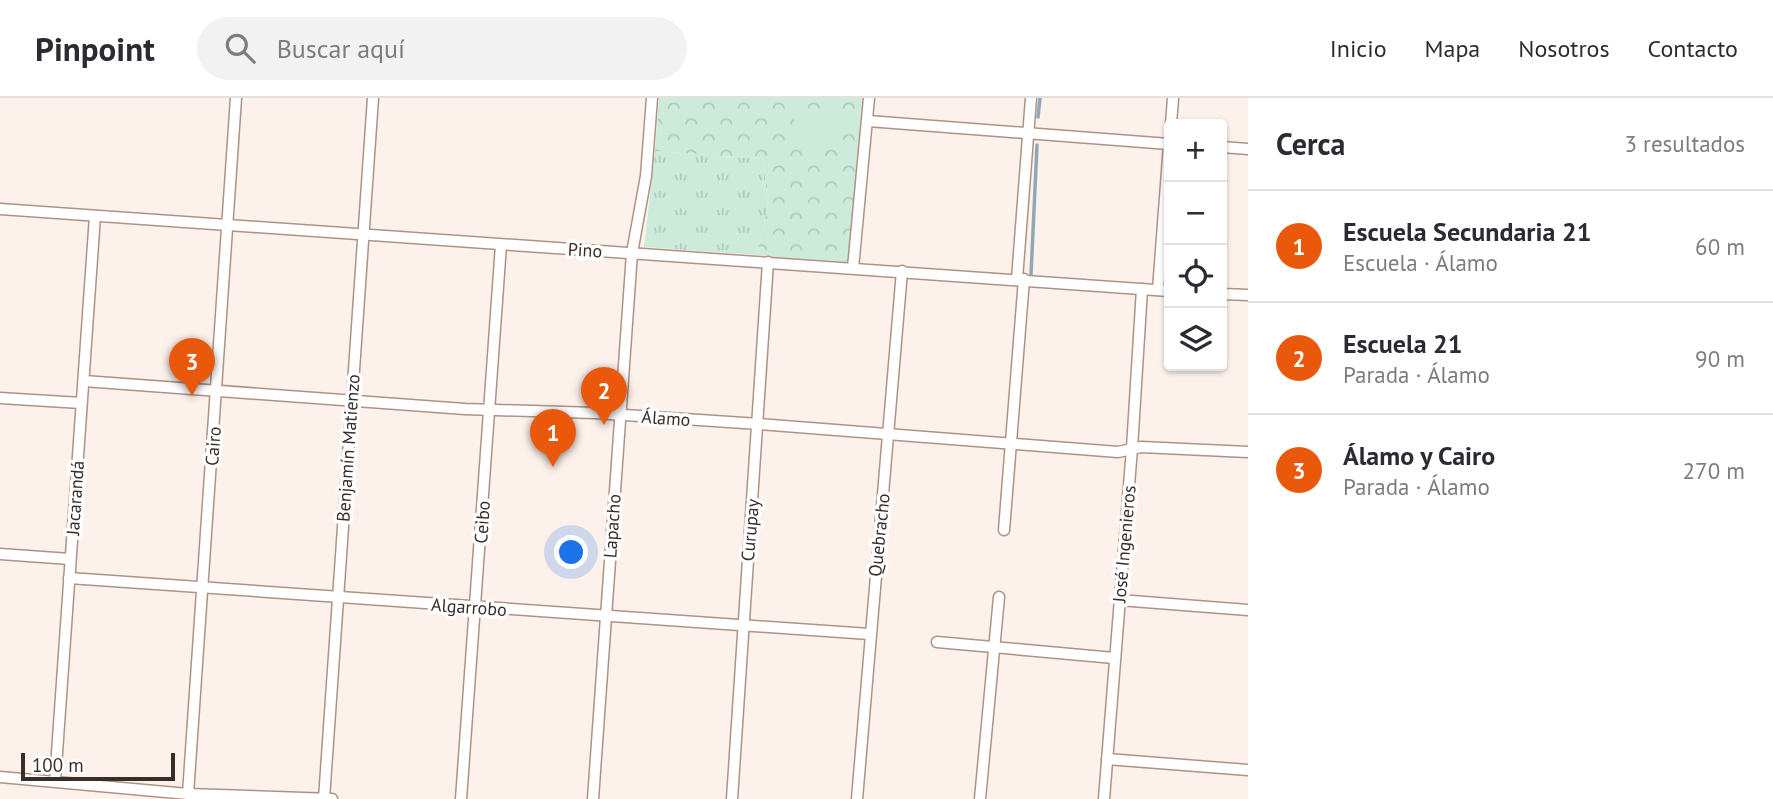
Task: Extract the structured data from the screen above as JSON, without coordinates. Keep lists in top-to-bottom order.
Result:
{
  "streets": {
    "street": [
      "Pino",
      "Álamo",
      "Cairo",
      "Benjamín Matienzo",
      "Jacarandá",
      "Ceibo",
      "Lapacho",
      "Curupay",
      "Quebracho",
      "José Ingenieros",
      "Algarrobo"
    ]
  },
  "crossings": [
    ["Pino", "Cairo"],
    ["Pino", "Benjamín Matienzo"],
    ["Pino", "Jacarandá"],
    ["Pino", "Ceibo"],
    ["Pino", "Lapacho"],
    ["Pino", "Curupay"],
    ["Pino", "Quebracho"],
    ["Pino", "José Ingenieros"],
    ["Álamo", "Cairo"],
    ["Álamo", "Benjamín Matienzo"],
    ["Álamo", "Jacarandá"],
    ["Álamo", "Ceibo"],
    ["Álamo", "Lapacho"],
    ["Álamo", "Curupay"],
    ["Álamo", "Quebracho"],
    ["Álamo", "José Ingenieros"],
    ["Cairo", "Algarrobo"],
    ["Benjamín Matienzo", "Algarrobo"],
    ["Jacarandá", "Algarrobo"],
    ["Ceibo", "Algarrobo"],
    ["Lapacho", "Algarrobo"],
    ["Curupay", "Algarrobo"],
    ["Quebracho", "Algarrobo"]
  ],
  "scale_bar": "100 m",
  "page": {
    "header": "Pinpoint",
    "search": "Buscar aquí",
    "nav": [
      "Inicio",
      "Mapa",
      "Nosotros",
      "Contacto"
    ],
    "heading": ["Cerca", "3 resultados"],
    "map_buttons": ["+", "−"],
    "list": [
      {
        "mark": "1",
        "name": "Escuela Secundaria 21",
        "note": "Escuela · Álamo",
        "value": "60 m"
      },
      {
        "mark": "2",
        "name": "Escuela 21",
        "note": "Parada · Álamo",
        "value": "90 m"
      },
      {
        "mark": "3",
        "name": "Álamo y Cairo",
        "note": "Parada · Álamo",
        "value": "270 m"
      }
    ],
    "pins": ["3", "2", "1"],
    "scale": "100 m"
  }
}
